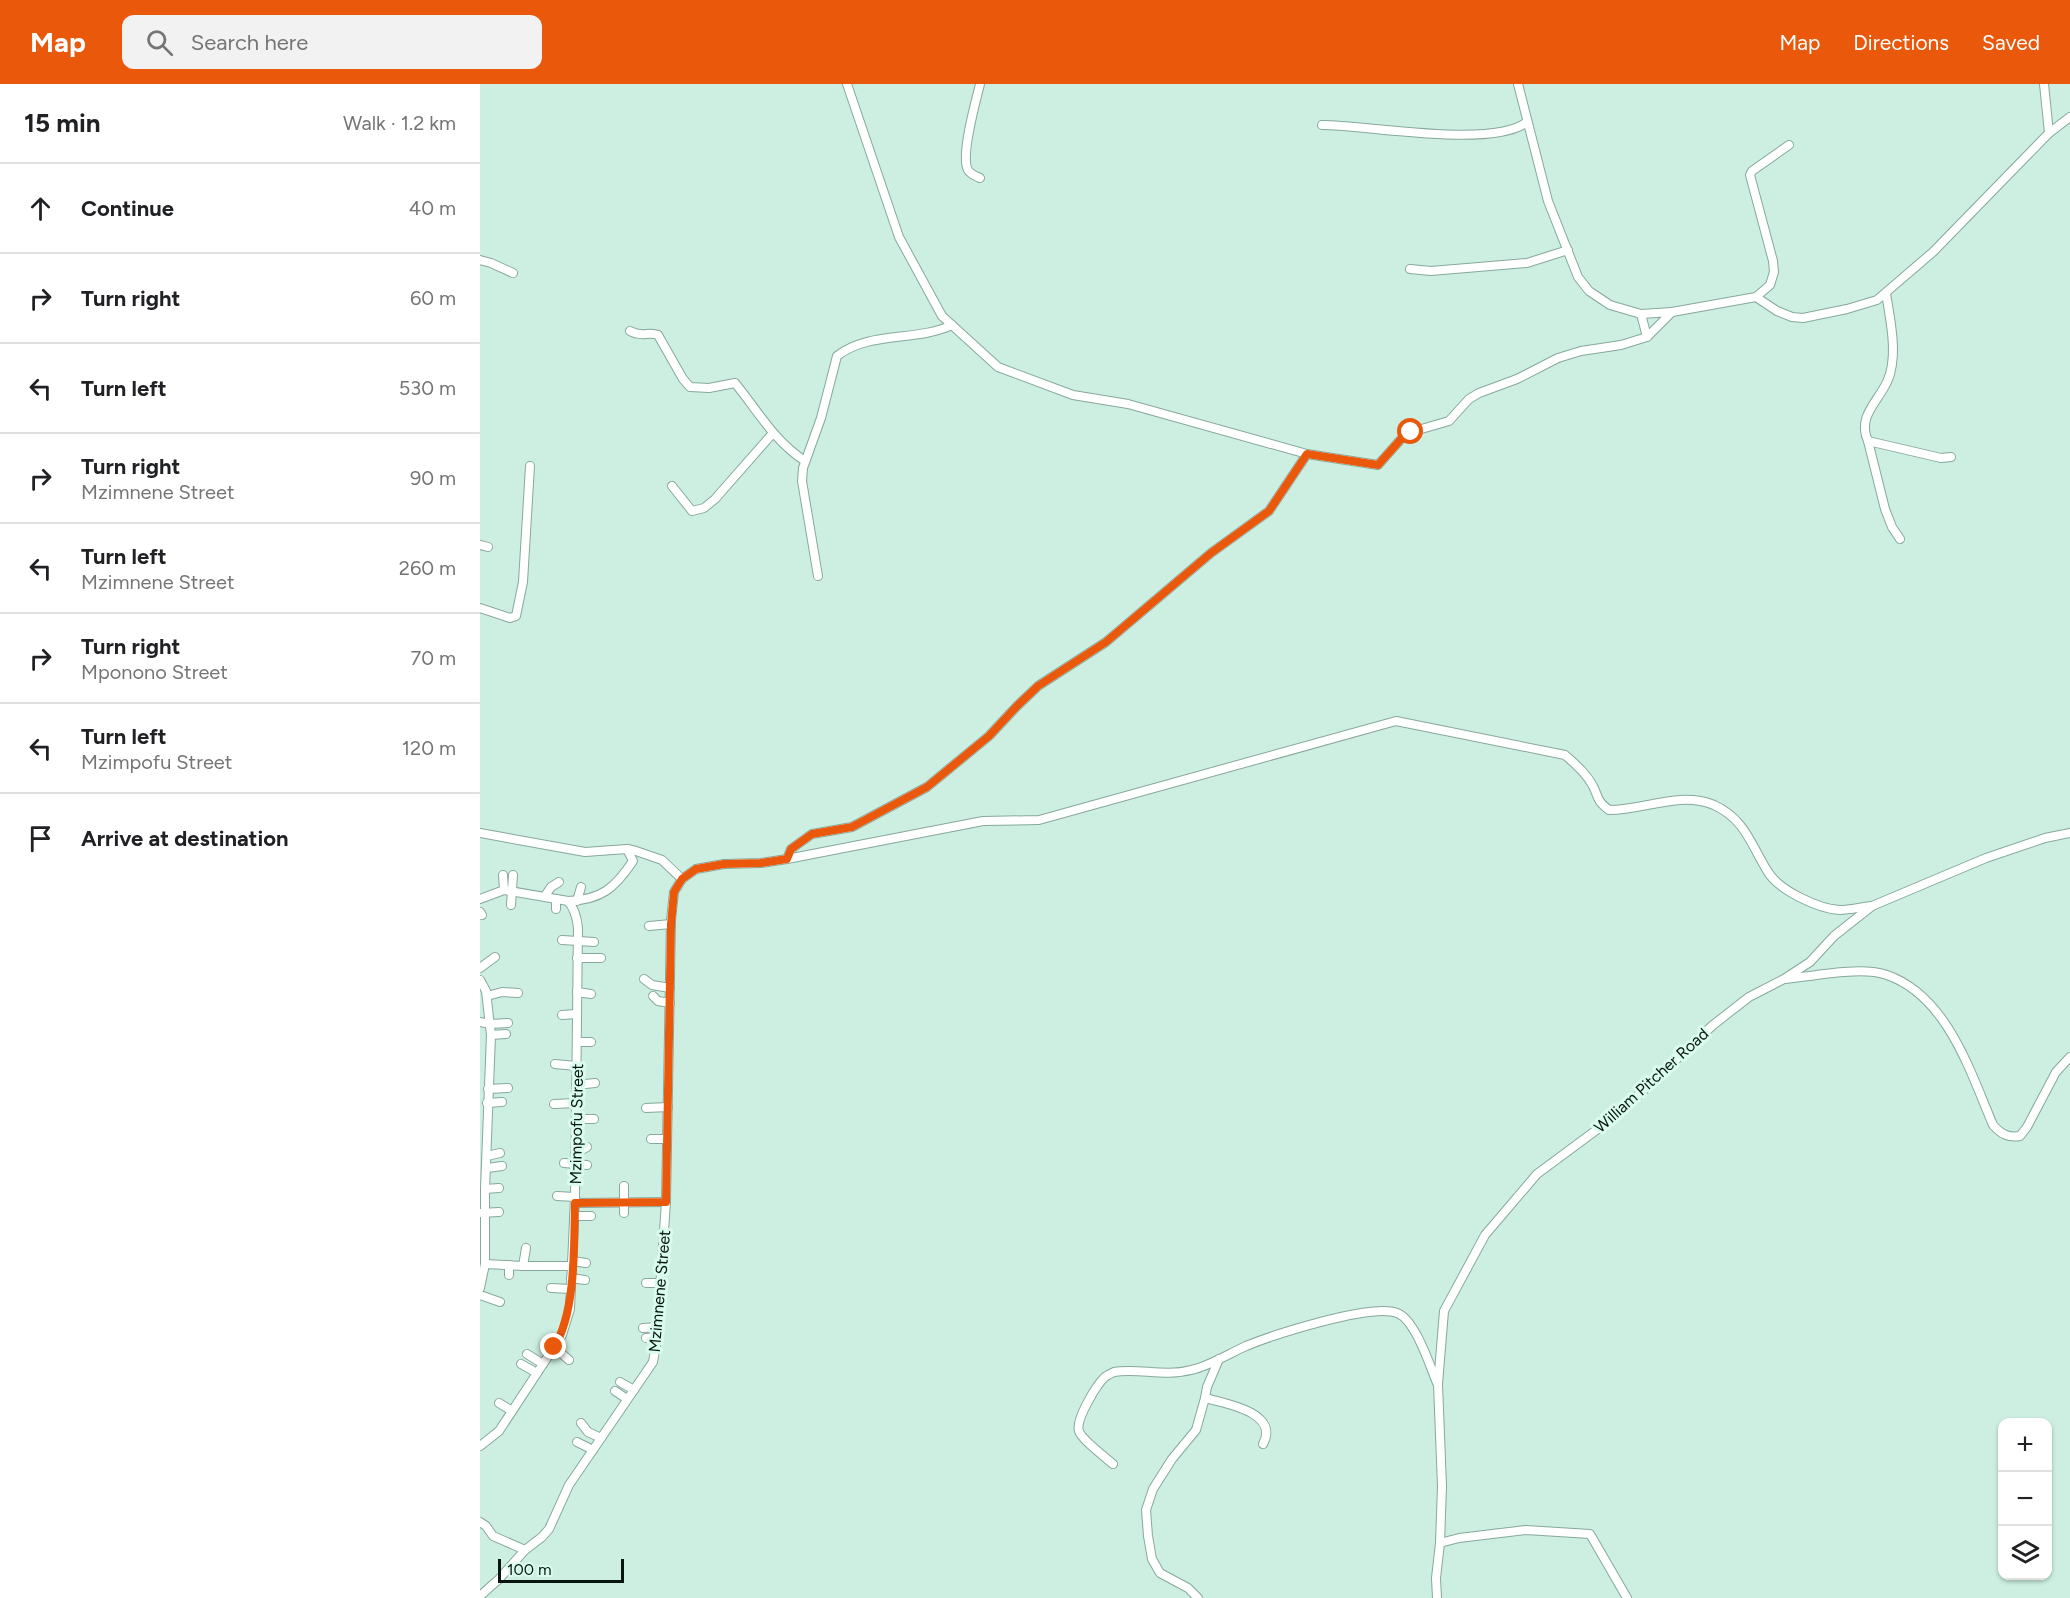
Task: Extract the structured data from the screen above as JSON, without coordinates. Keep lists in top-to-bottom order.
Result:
{
  "streets": {
    "street": ["William Pitcher Road", "Mzimpofu Street", "Mzimnene Street"]
  },
  "scale_bar": "100 m",
  "page": {
    "header": "Map",
    "search": "Search here",
    "nav": ["Map", "Directions", "Saved"],
    "heading": ["15 min", "Walk · 1.2 km"],
    "list": [
      ["Continue", "40 m"],
      ["Turn right", "60 m"],
      ["Turn left", "530 m"],
      ["Turn right", "Mzimnene Street", "90 m"],
      ["Turn left", "Mzimnene Street", "260 m"],
      ["Turn right", "Mponono Street", "70 m"],
      ["Turn left", "Mzimpofu Street", "120 m"],
      "Arrive at destination"
    ],
    "map_buttons": ["+", "−"],
    "scale": "100 m"
  }
}
